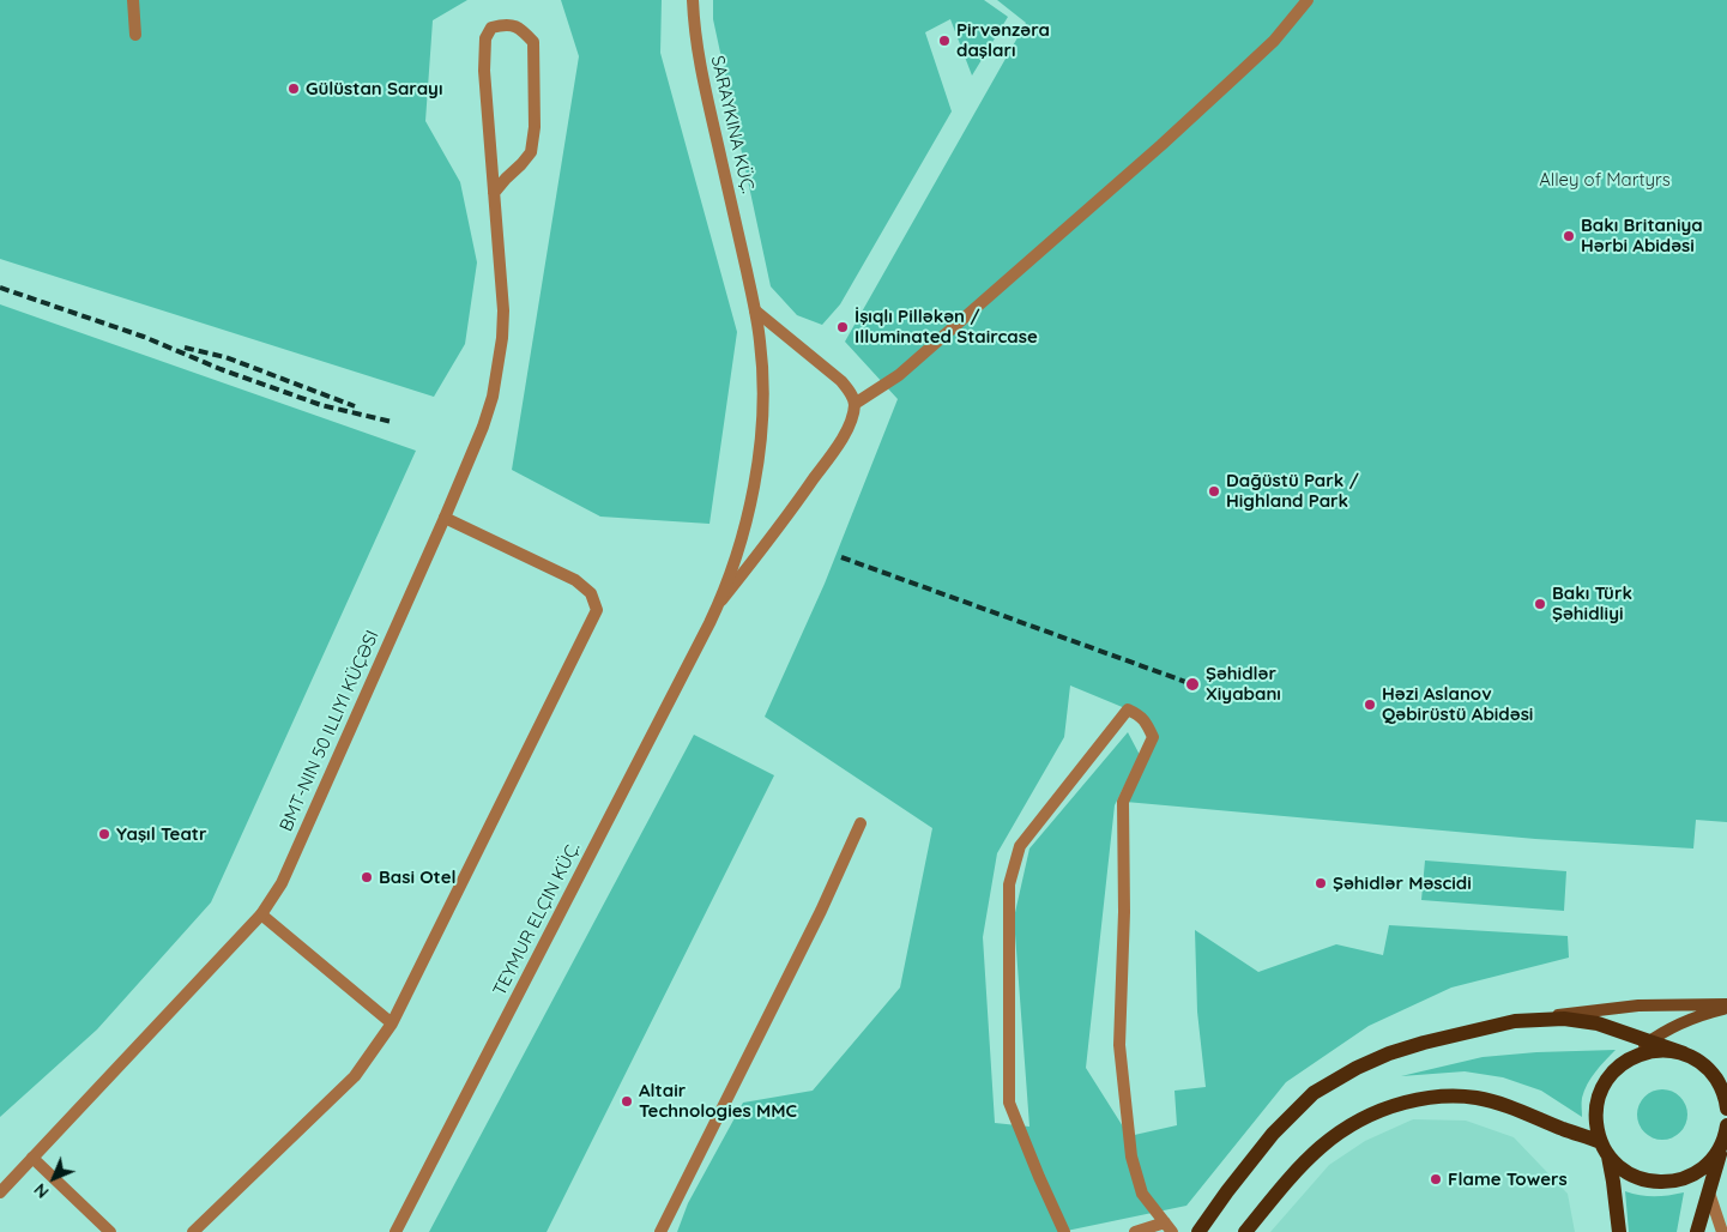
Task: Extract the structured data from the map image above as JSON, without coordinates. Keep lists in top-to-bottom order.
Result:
{
  "streets": {
    "street": ["SARAYKINA KÜÇ.", "BMT-NIN 50 ILLIYI KÜÇƏSI", "TEYMUR ELÇIN KÜÇ."]
  },
  "parks": ["Alley of Martyrs"],
  "places": [
    "Pirvənzəra daşları",
    "Gülüstan Sarayı",
    "Bakı Britaniya Hərbi Abidəsi",
    "İşıqlı Pilləkən / Illuminated Staircase",
    "Dağüstü Park / Highland Park",
    "Bakı Türk Şəhidliyi",
    "Şəhidlər Xiyabanı",
    "Həzi Aslanov Qəbirüstü Abidəsi",
    "Yaşıl Teatr",
    "Basi Otel",
    "Şəhidlər Məscidi",
    "Altair Technologies MMC",
    "Flame Towers"
  ],
  "north": "bottom left"
}
